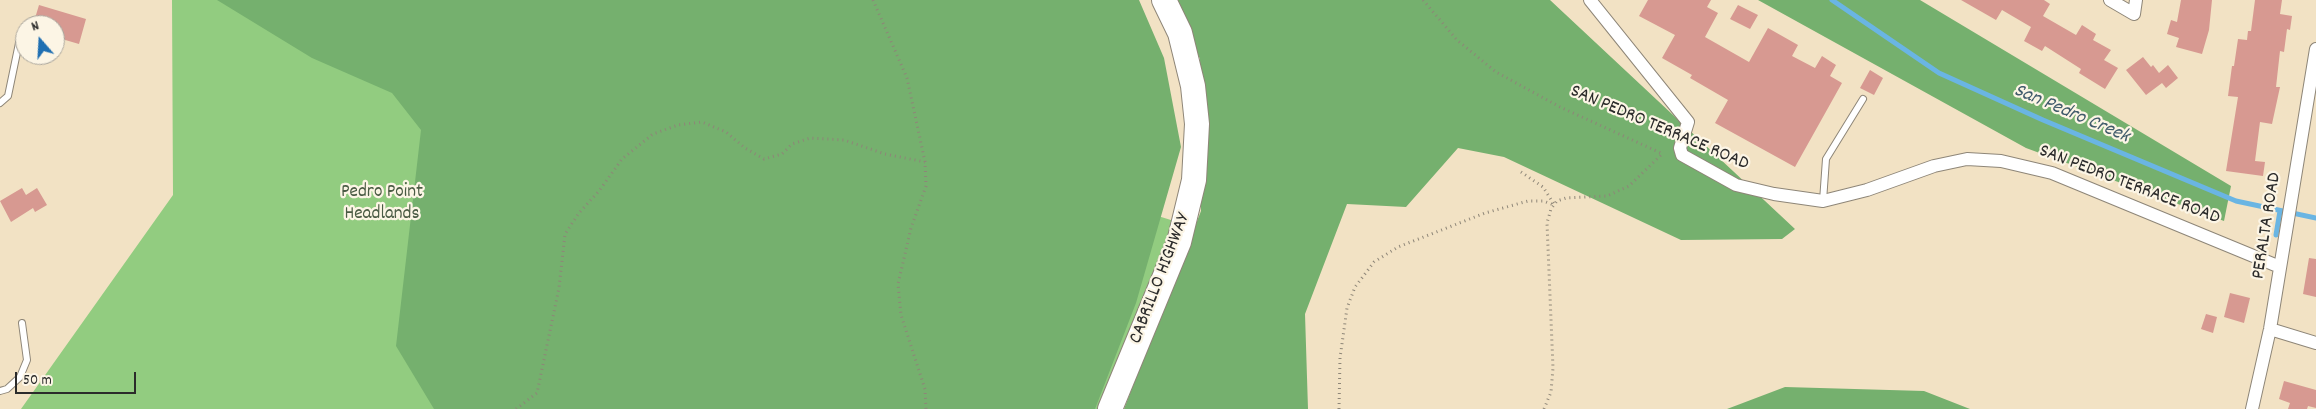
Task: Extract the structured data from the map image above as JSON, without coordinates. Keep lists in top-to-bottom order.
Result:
{
  "streets": {
    "highway": ["CABRILLO HIGHWAY"],
    "street": ["SAN PEDRO TERRACE ROAD", "PERALTA ROAD"]
  },
  "crossings": [
    ["SAN PEDRO TERRACE ROAD", "PERALTA ROAD"]
  ],
  "water": ["San Pedro Creek"],
  "parks": ["Pedro Point Headlands"],
  "scale_bar": "50 m",
  "north": "top"
}
